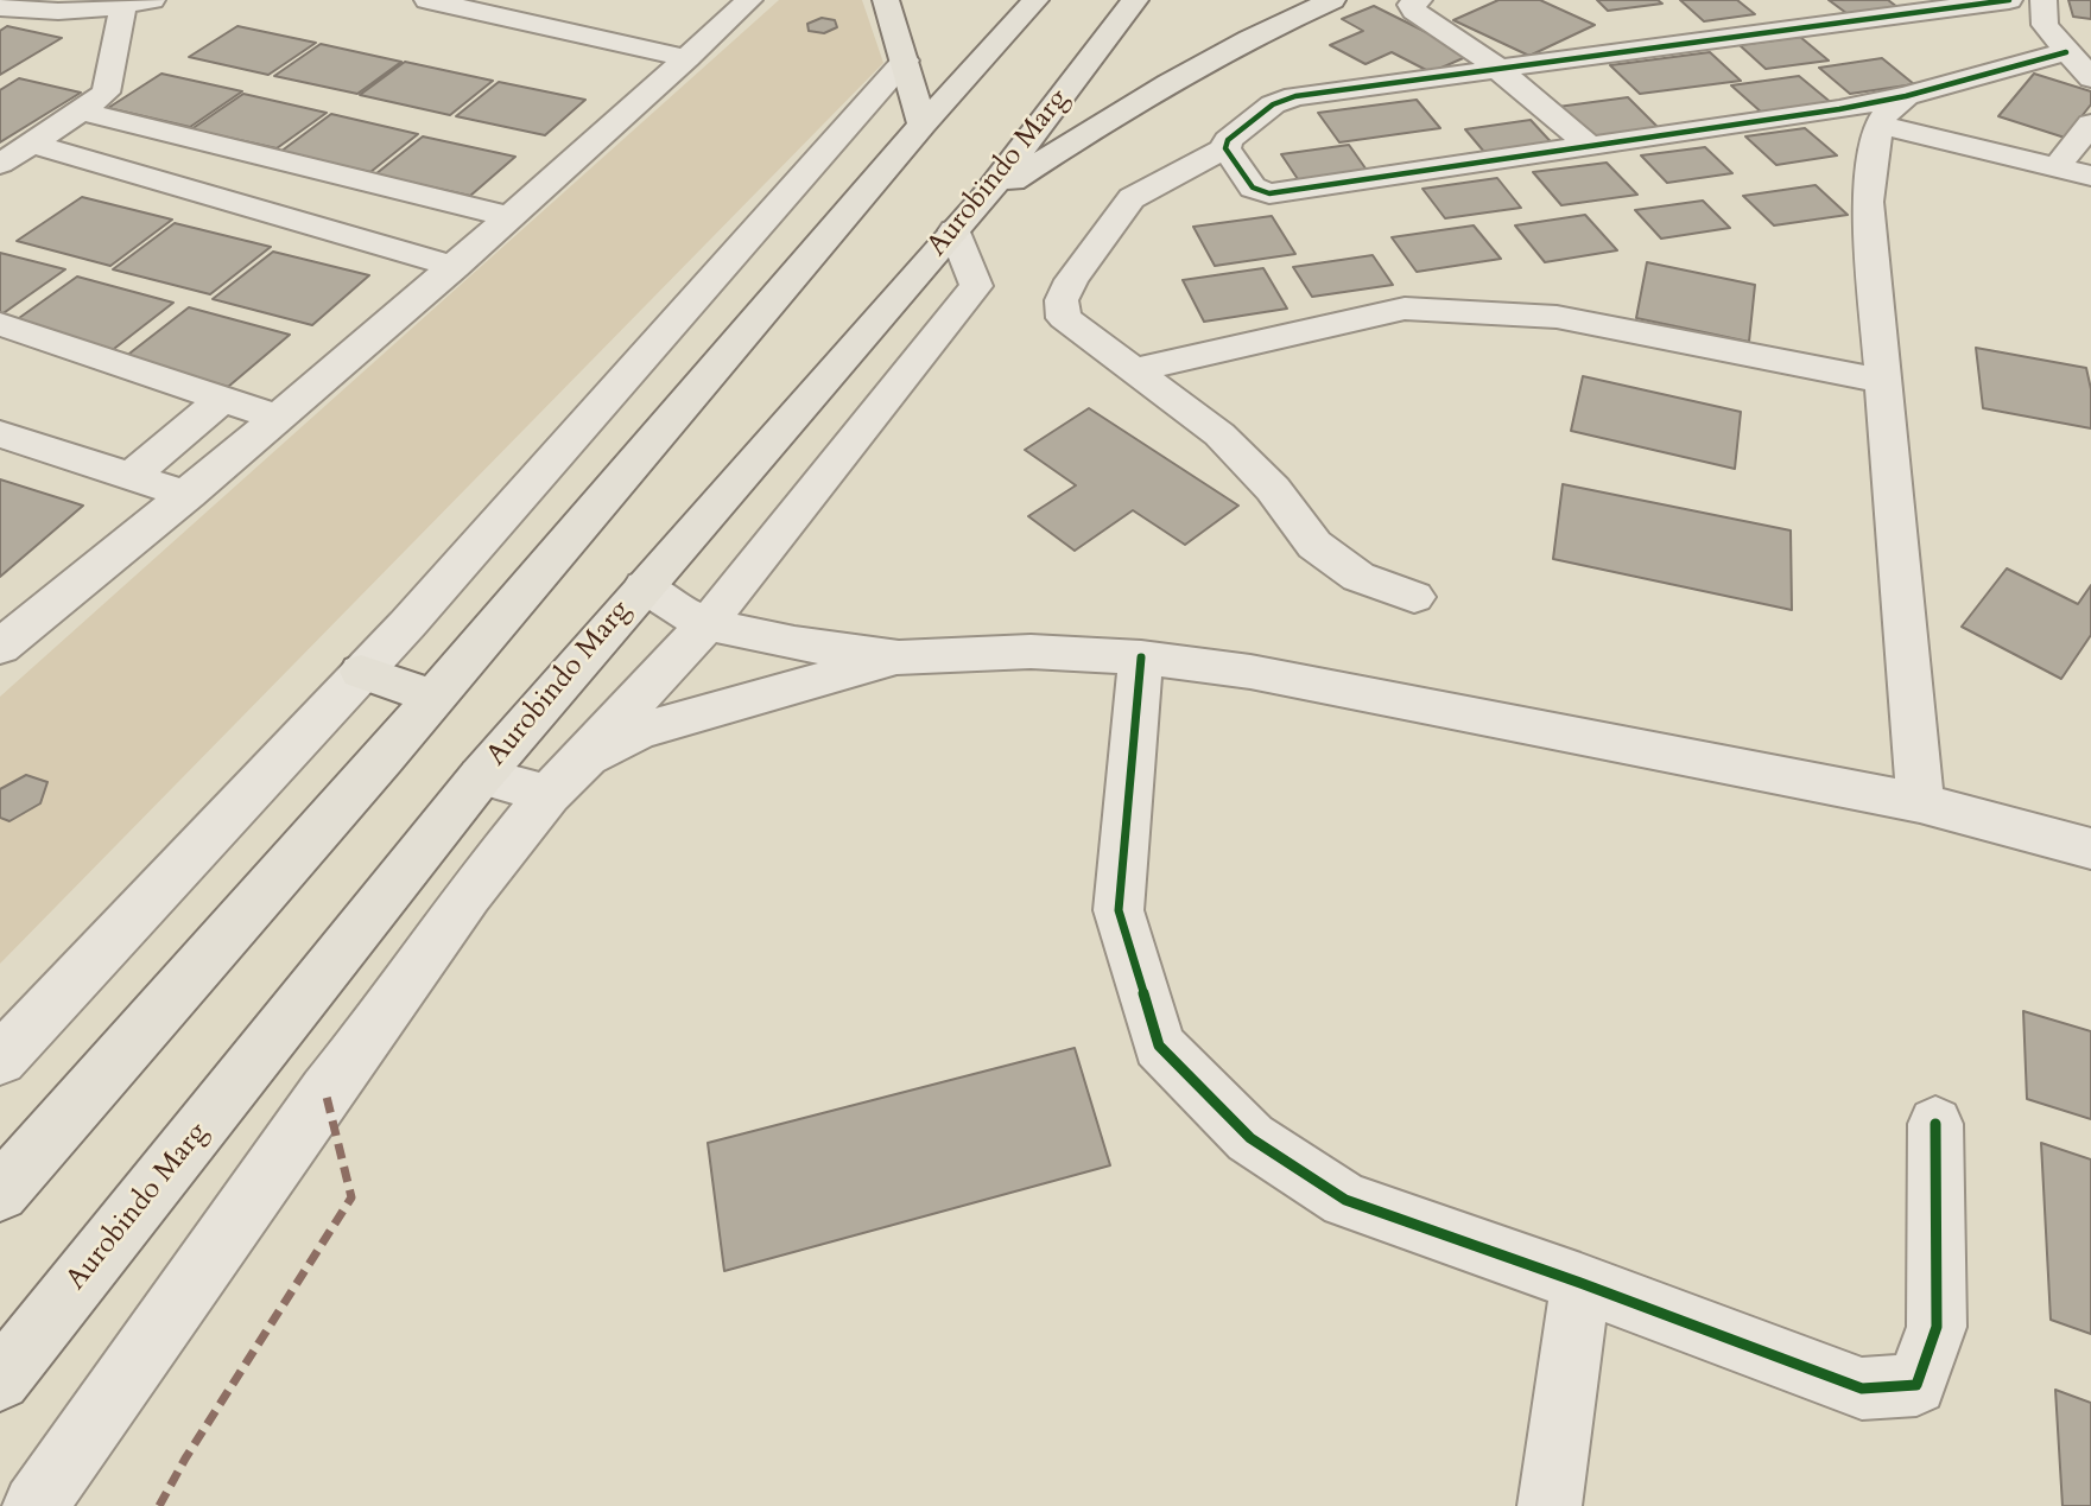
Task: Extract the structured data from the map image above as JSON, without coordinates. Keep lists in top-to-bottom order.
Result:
{
  "streets": {
    "main road": ["Aurobindo Marg"]
  }
}
